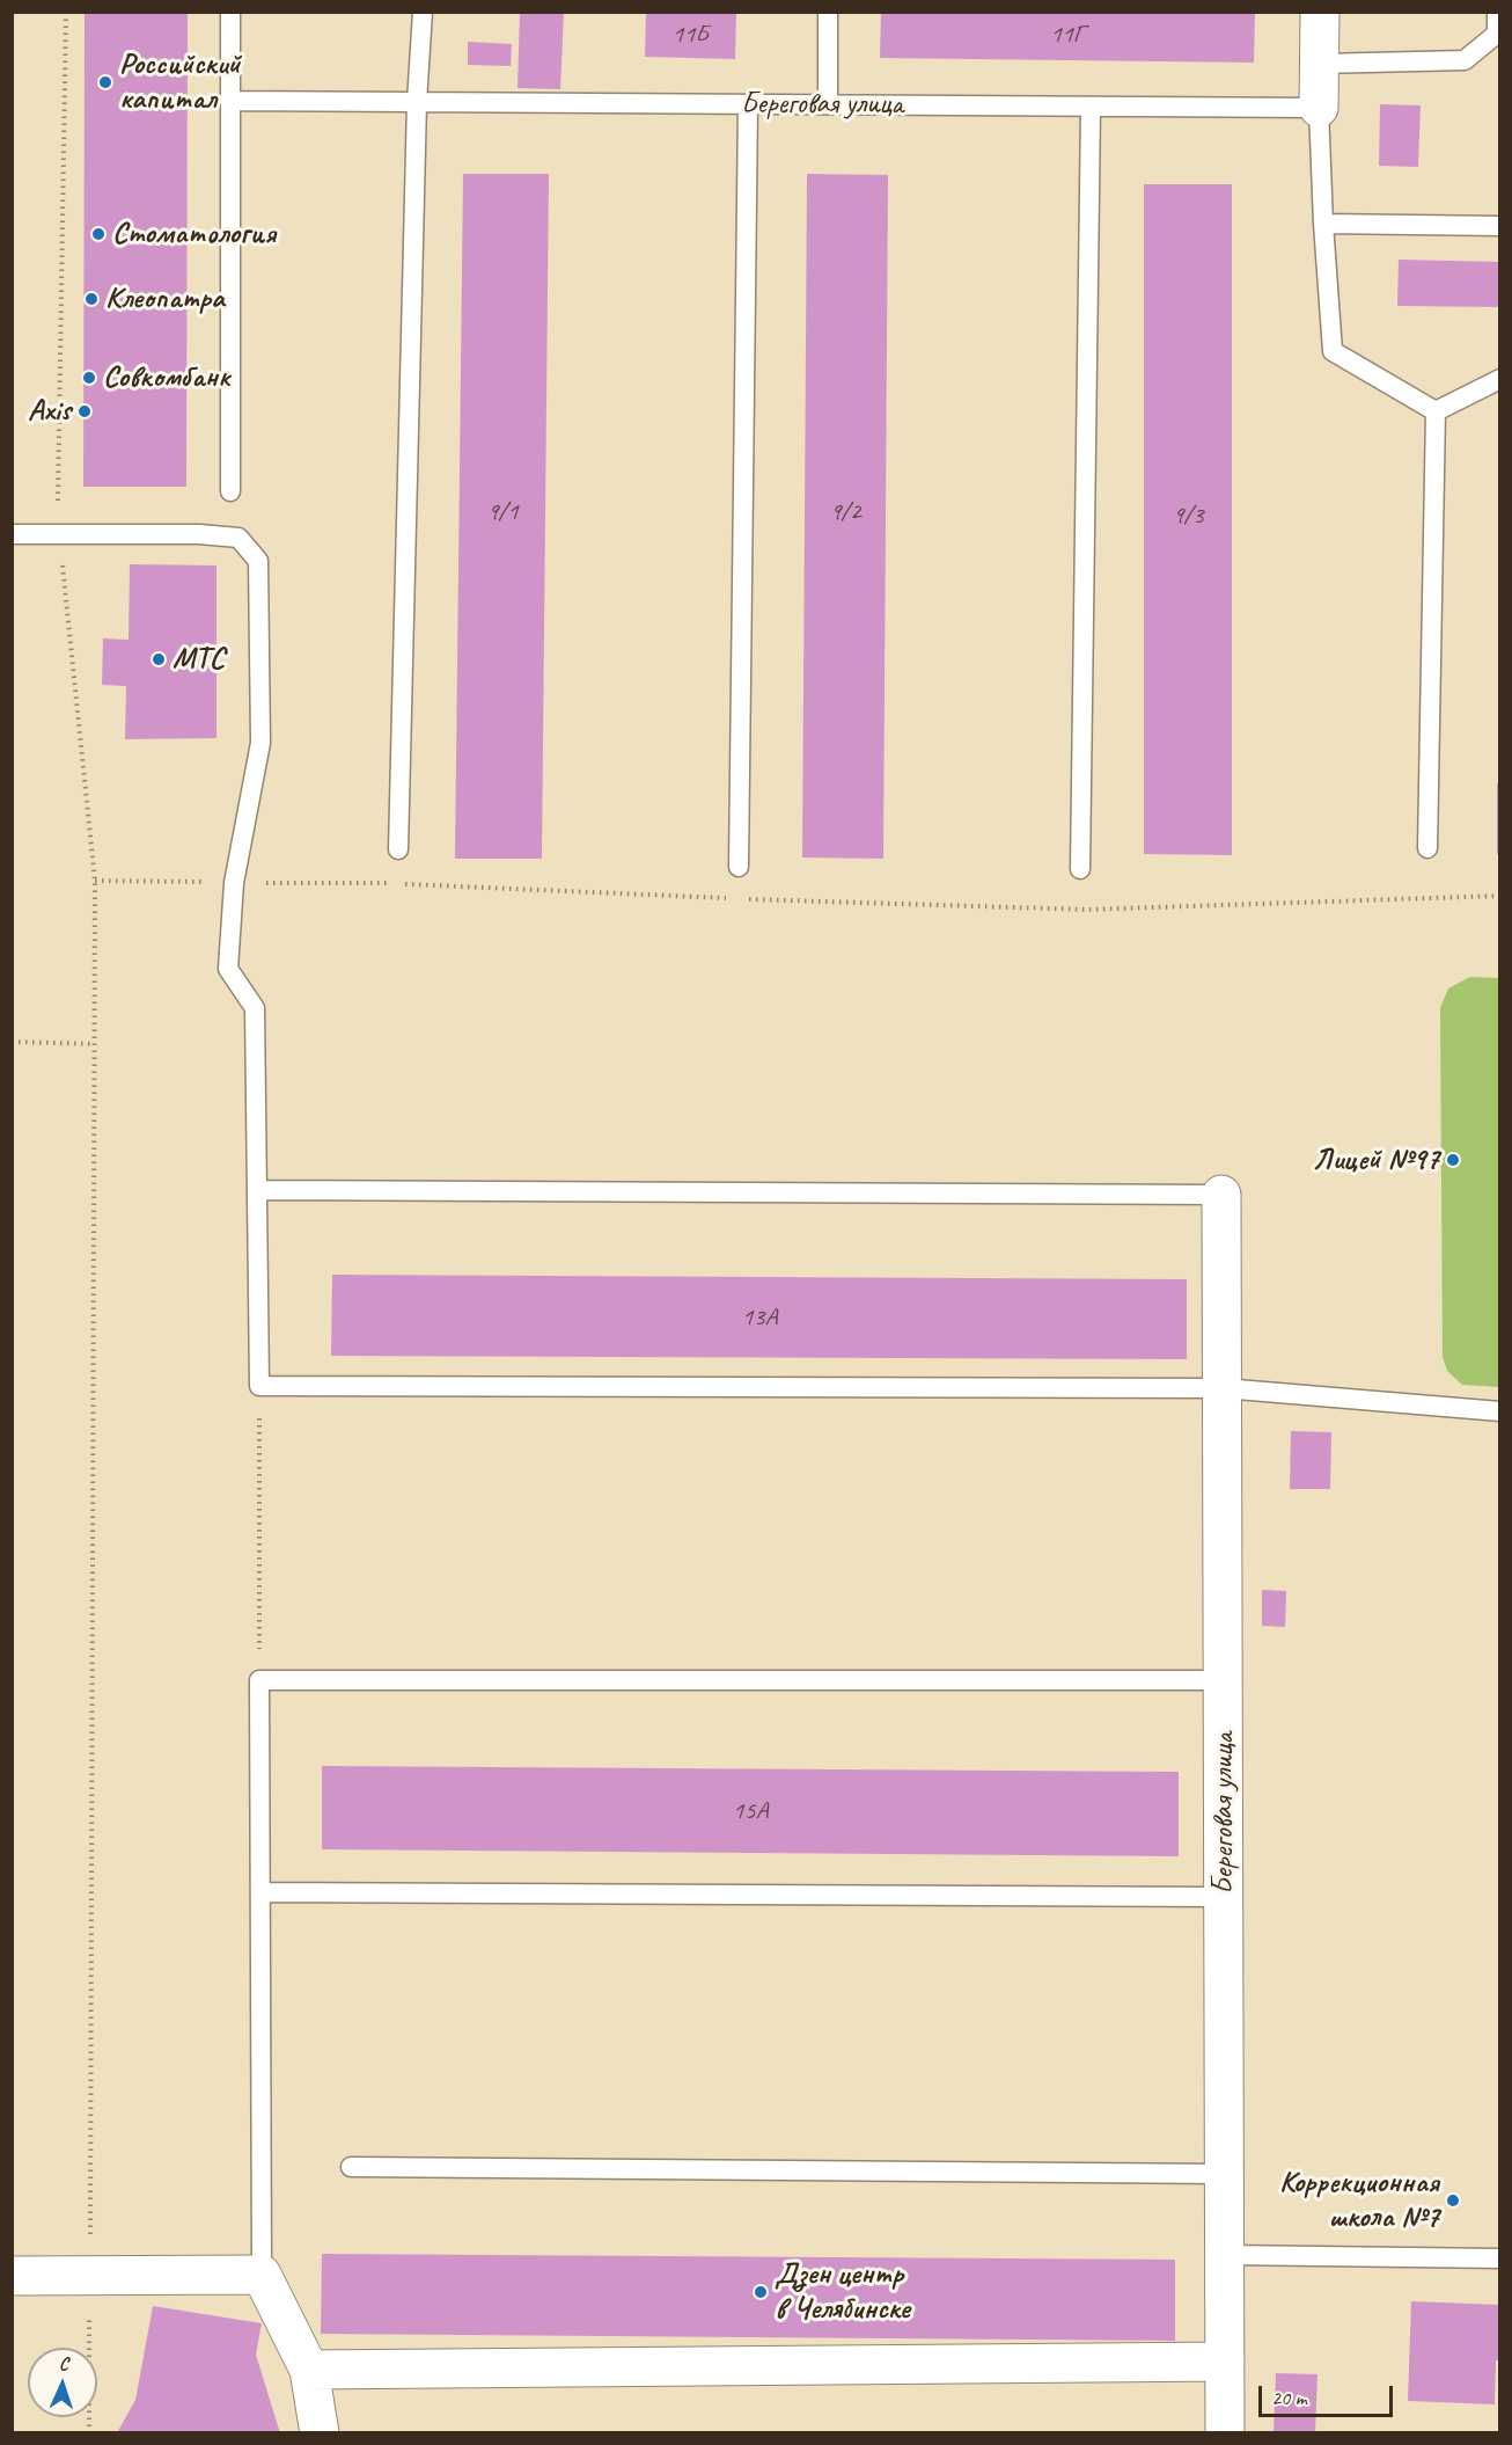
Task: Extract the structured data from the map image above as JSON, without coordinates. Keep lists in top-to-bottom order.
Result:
{
  "streets": {
    "street": ["Береговая улица"]
  },
  "places": [
    "Российский капитал",
    "Стоматология",
    "Клеопатра",
    "Совкомбанк",
    "Axis",
    "МТС",
    "Лицей №97",
    "Коррекционная школа №7",
    "Дзен центр в Челябинске"
  ],
  "house_numbers": [
    "11Б",
    "11Г",
    "9/1",
    "9/2",
    "9/3",
    "13А",
    "15А"
  ],
  "scale_bar": "20 m",
  "north": "top"
}
